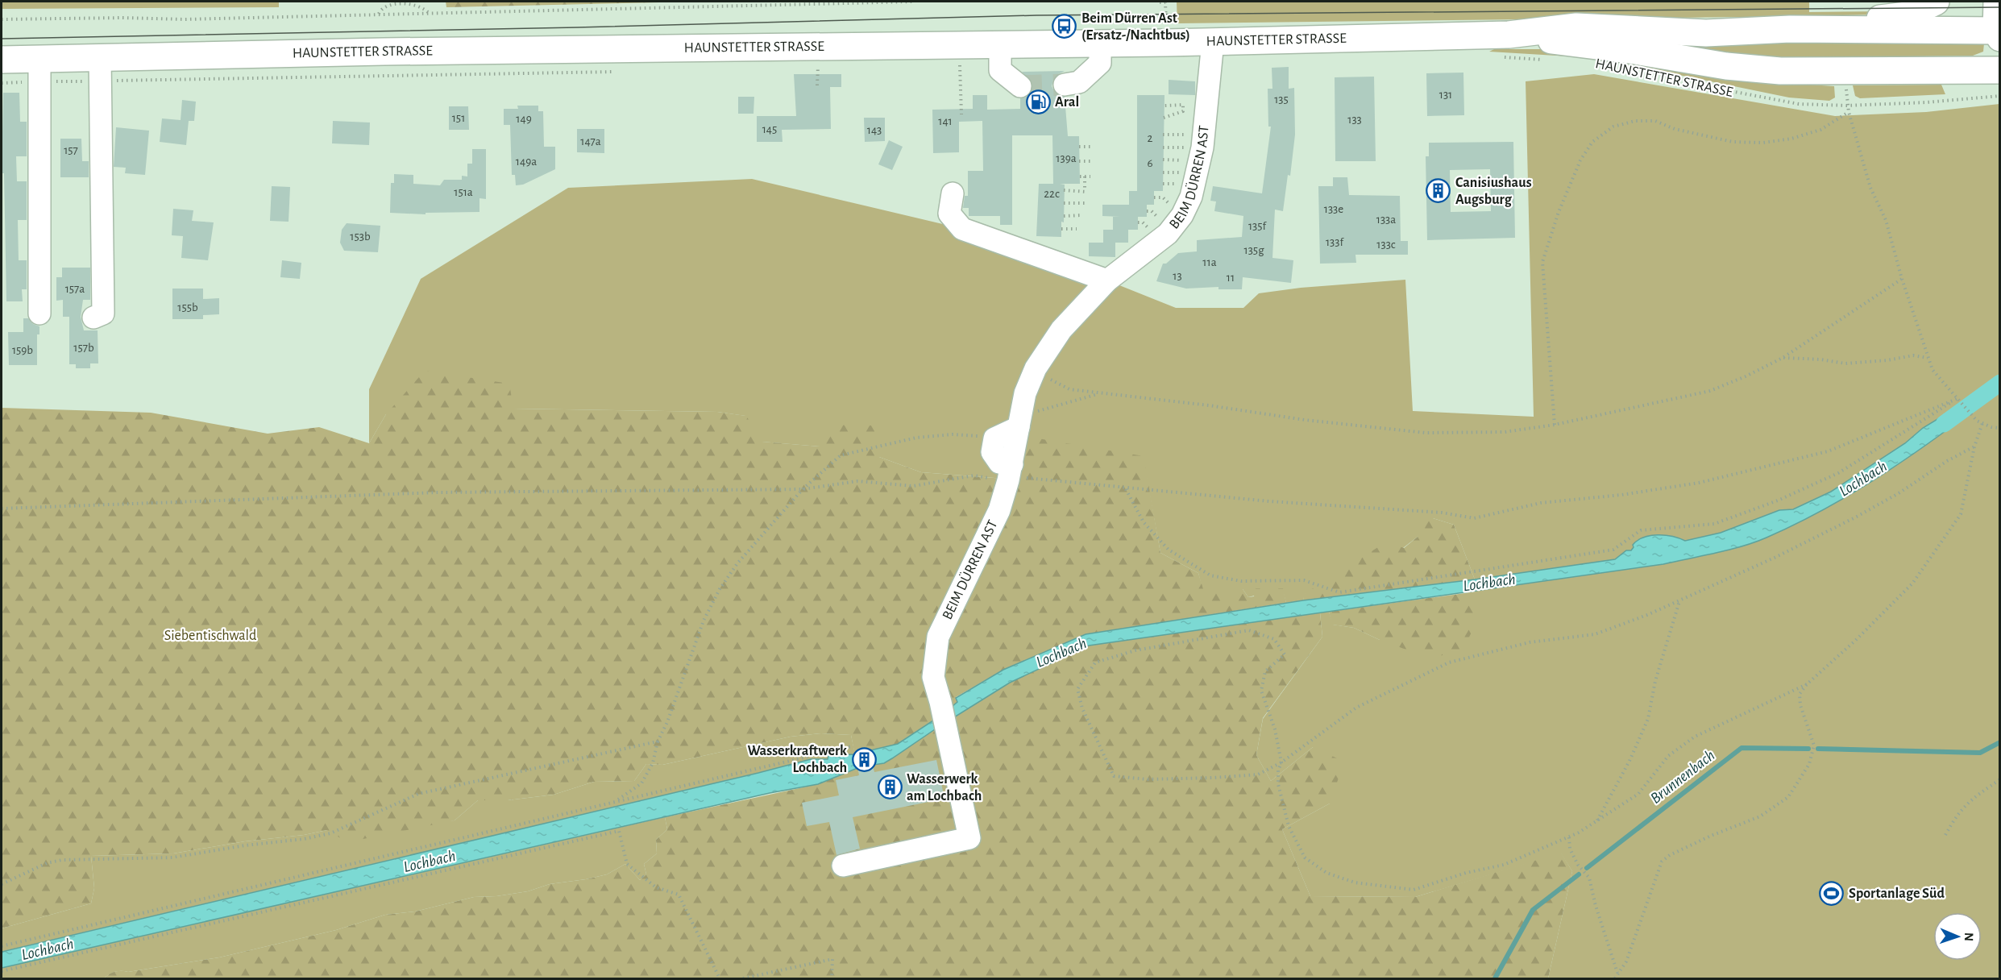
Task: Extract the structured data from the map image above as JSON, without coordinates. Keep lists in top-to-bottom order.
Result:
{
  "streets": {
    "main road": ["HAUNSTETTER STRASSE"],
    "street": ["BEIM DÜRREN AST"]
  },
  "crossings": [
    ["HAUNSTETTER STRASSE", "BEIM DÜRREN AST"]
  ],
  "water": ["Lochbach", "Brunnenbach"],
  "parks": ["Siebentischwald"],
  "places": {
    "bus stop": ["Beim Dürren Ast (Ersatz-/Nachtbus)"],
    "fuel station": ["Aral"],
    "building": ["Canisiushaus Augsburg", "Wasserkraftwerk Lochbach", "Wasserwerk am Lochbach"],
    "sports": ["Sportanlage Süd"]
  },
  "house_numbers": [
    "131",
    "135",
    "151",
    "149",
    "133",
    "141",
    "145",
    "143",
    "2",
    "147a",
    "157",
    "139a",
    "149a",
    "6",
    "151a",
    "22c",
    "133e",
    "133a",
    "135f",
    "153b",
    "133f",
    "133c",
    "135g",
    "11a",
    "13",
    "11",
    "157a",
    "155b",
    "157b",
    "159b"
  ],
  "north": "right"
}
